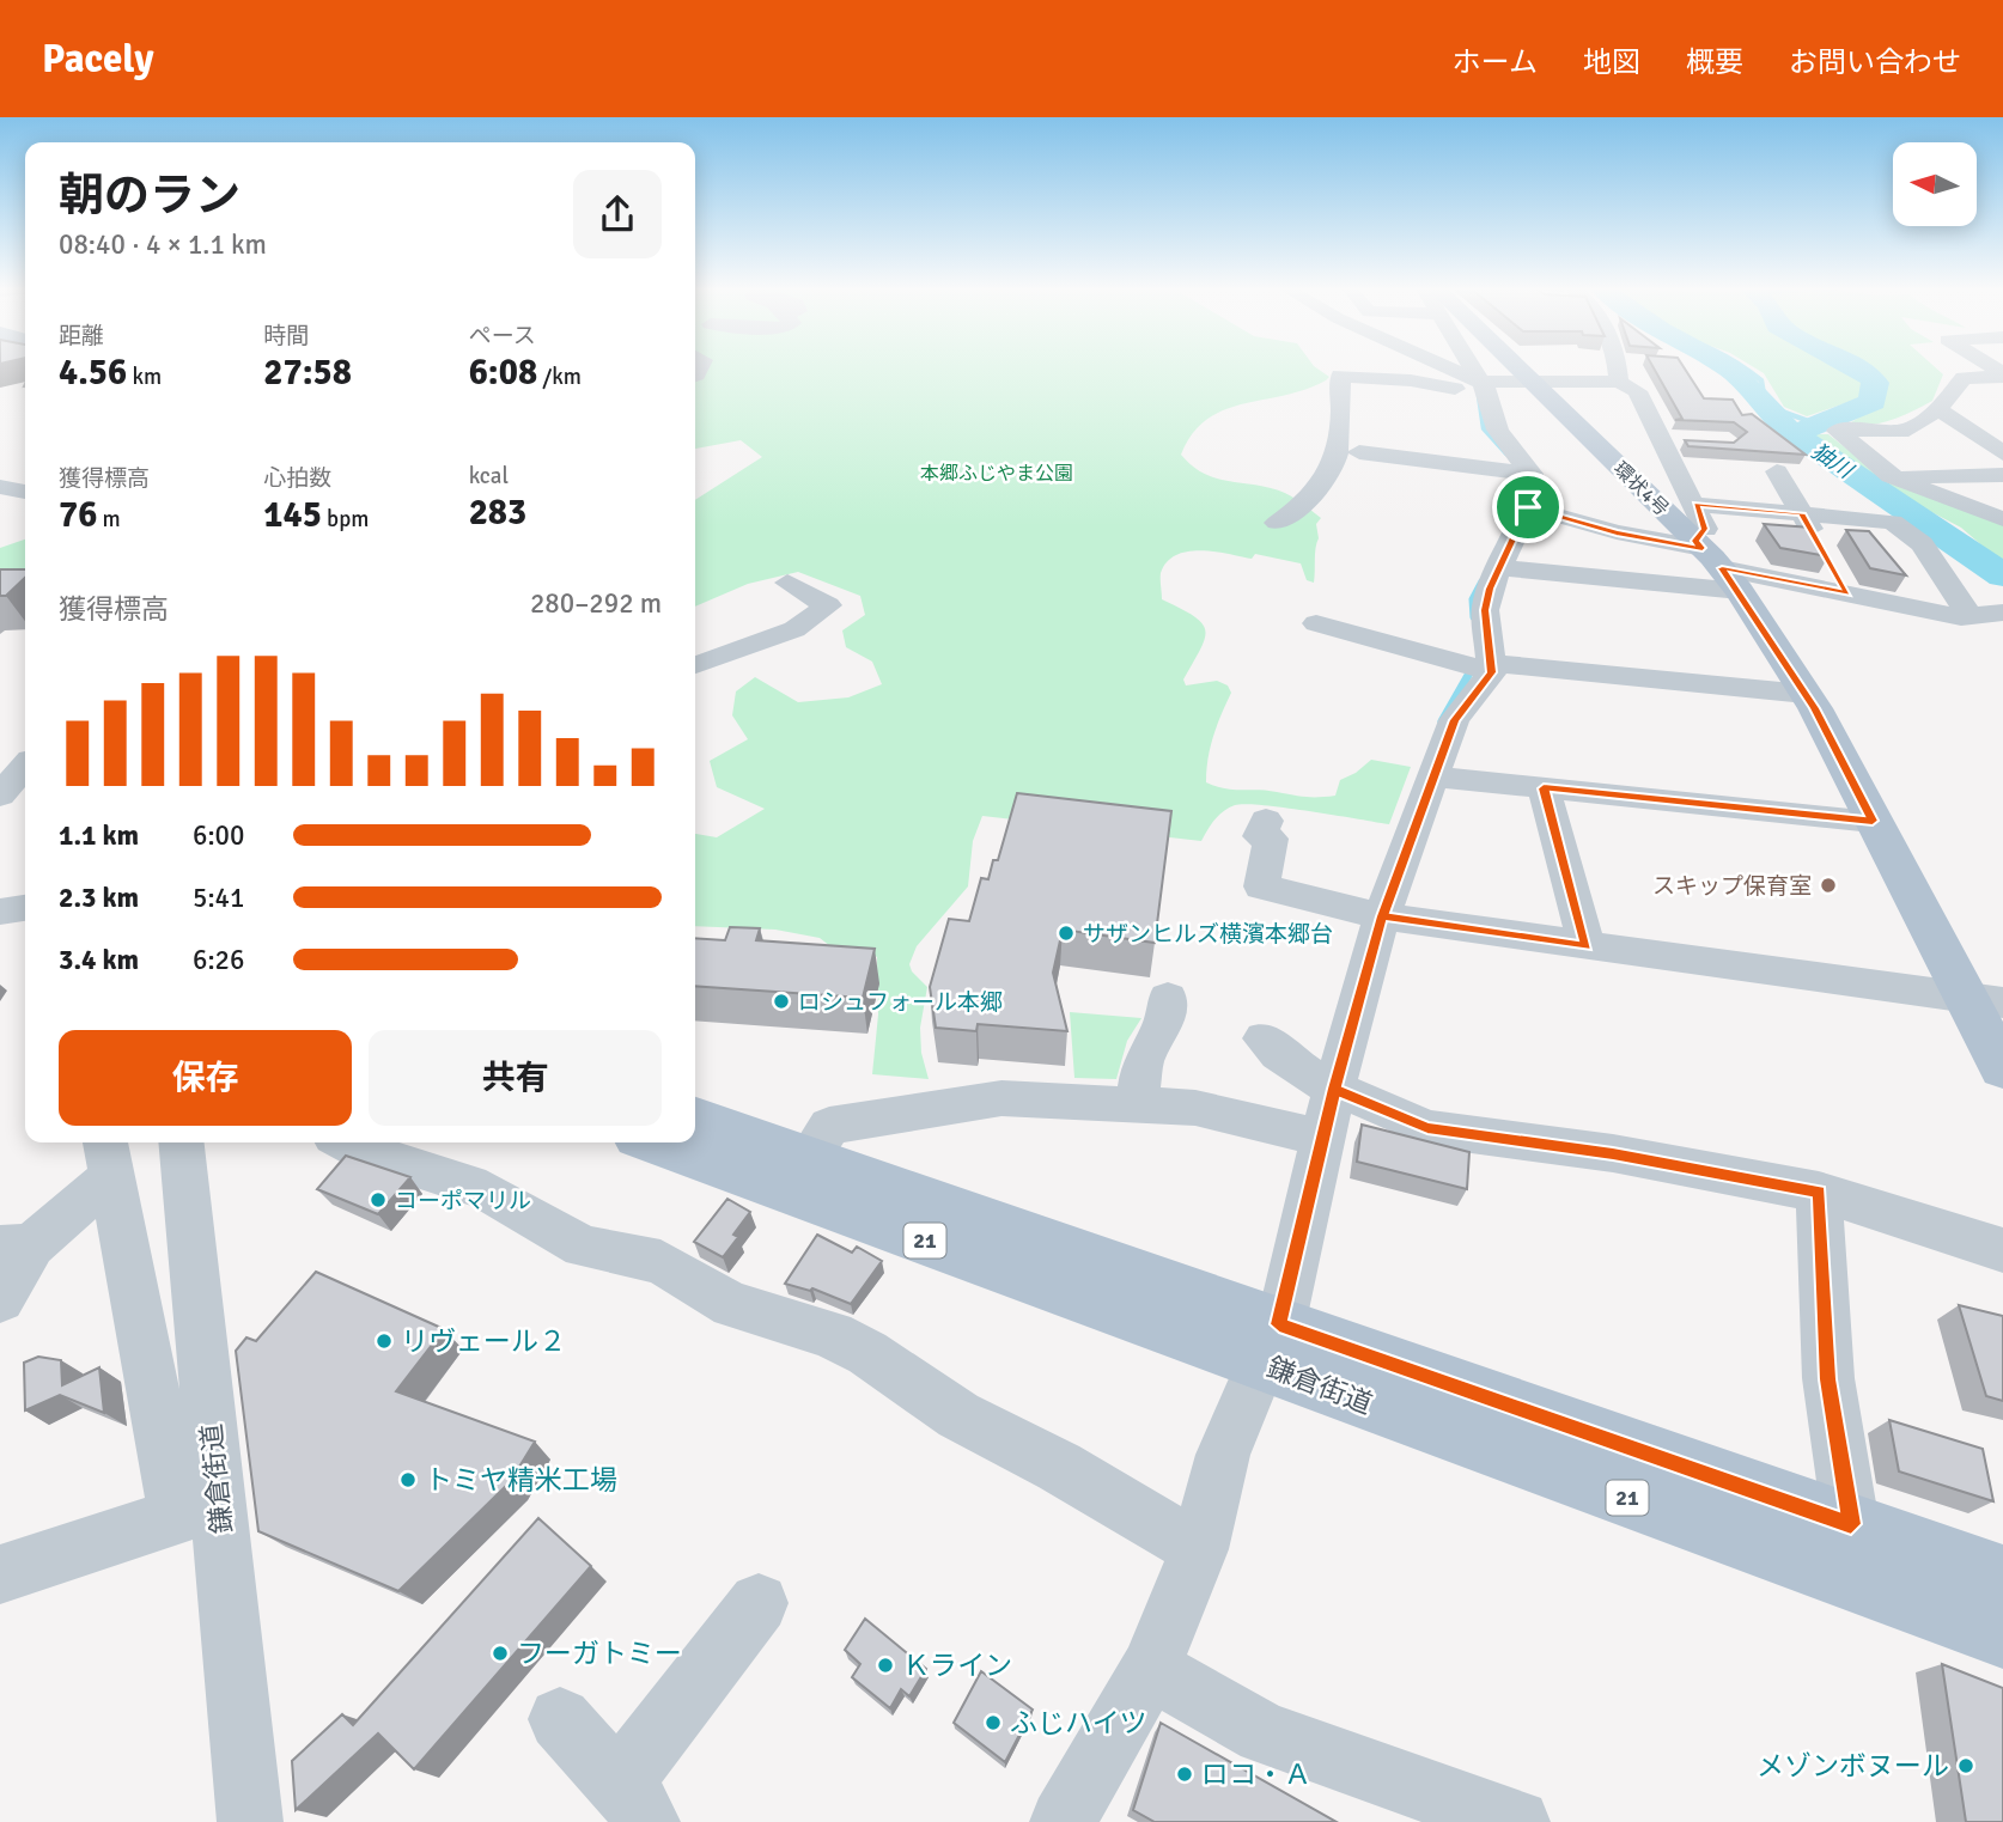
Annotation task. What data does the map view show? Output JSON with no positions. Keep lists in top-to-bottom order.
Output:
{
  "streets": {
    "main road": ["環状4号", "21", "鎌倉街道"]
  },
  "water": ["㹨川"],
  "parks": ["本郷ふじやま公園"],
  "places": [
    "スキップ保育室",
    "サザンヒルズ横濱本郷台",
    "ロシュフォール本郷",
    "コーポマリル",
    "リヴェール２",
    "トミヤ精米工場",
    "フーガトミー",
    "Ｋライン",
    "ふじハイツ",
    "メゾンボヌール",
    "ロコ・Ａ"
  ],
  "north": "left",
  "page": {
    "header": "Pacely",
    "nav": [
      "ホーム",
      "地図",
      "概要",
      "お問い合わせ"
    ],
    "heading": ["朝のラン", "08:40 · 4 × 1.1 km"],
    "stats": [
      ["距離", "4.56 km"],
      ["時間", "27:58"],
      ["ペース", "6:08 /km"],
      ["獲得標高", "76 m"],
      ["心拍数", "145 bpm"],
      ["kcal", "283"]
    ],
    "chart": ["獲得標高", "280–292 m"],
    "list": [
      {
        "name": "1.1 km",
        "note": "6:00"
      },
      {
        "name": "2.3 km",
        "note": "5:41"
      },
      {
        "name": "3.4 km",
        "note": "6:26"
      }
    ],
    "buttons": ["保存", "共有"]
  }
}
